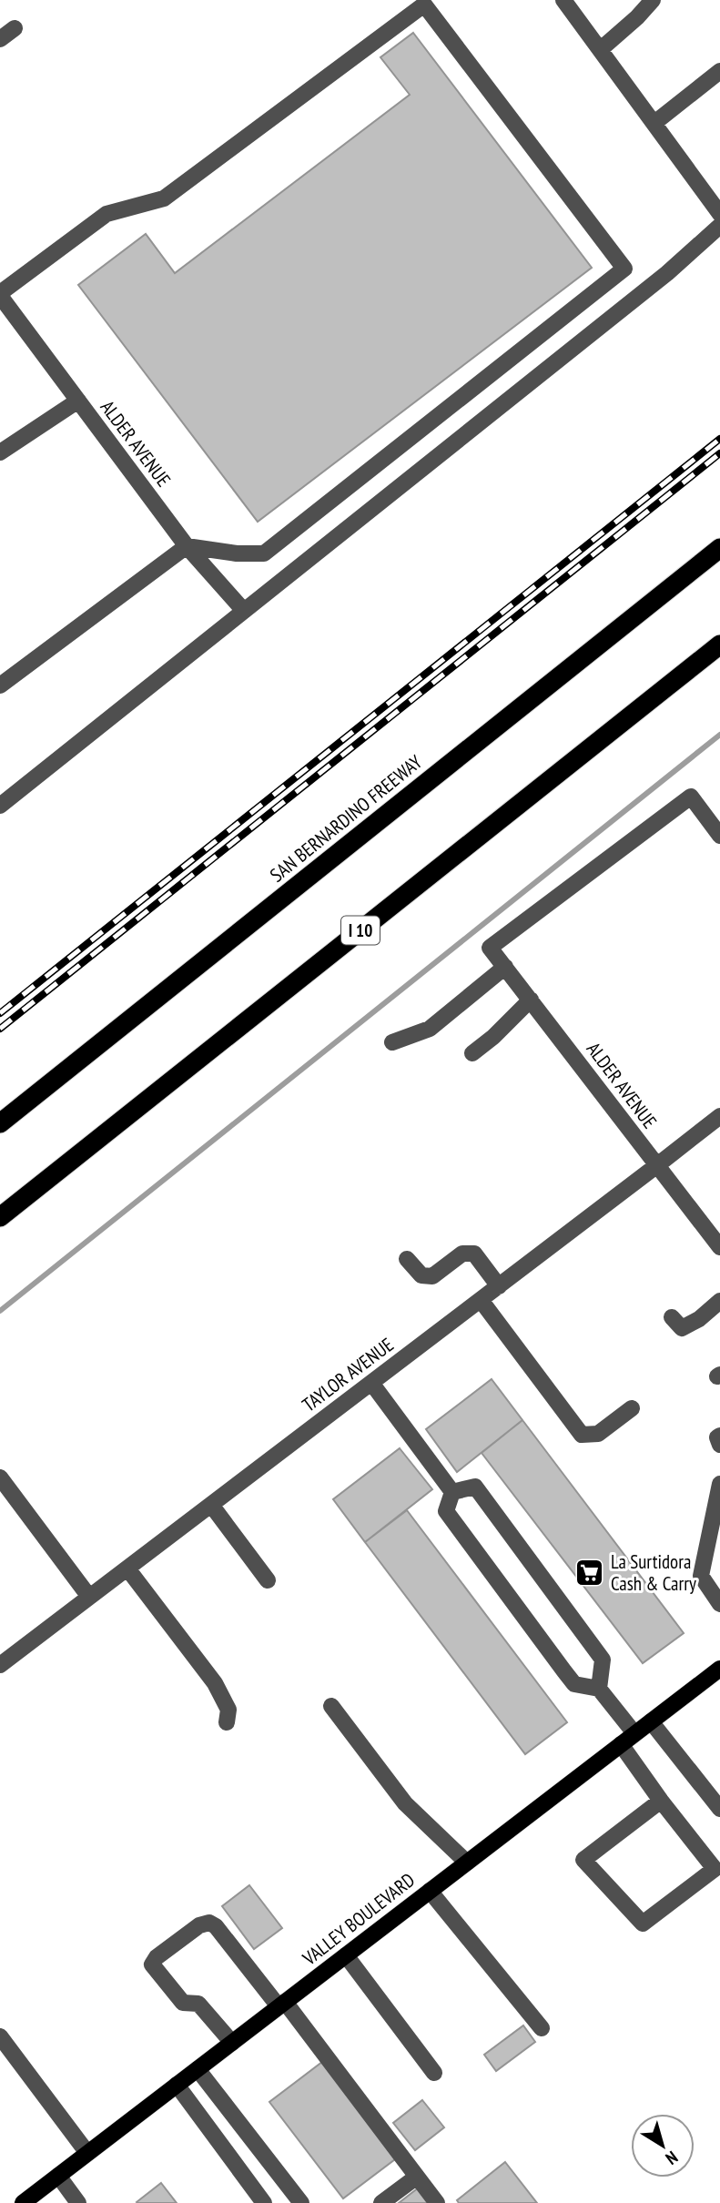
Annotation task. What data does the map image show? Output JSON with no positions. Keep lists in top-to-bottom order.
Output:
{
  "streets": {
    "highway": ["SAN BERNARDINO FREEWAY", "I 10"],
    "main road": ["VALLEY BOULEVARD"],
    "street": ["ALDER AVENUE", "TAYLOR AVENUE"]
  },
  "crossings": [
    ["ALDER AVENUE", "TAYLOR AVENUE"]
  ],
  "places": {
    "supermarket": ["La Surtidora Cash & Carry"]
  },
  "north": "bottom right"
}
